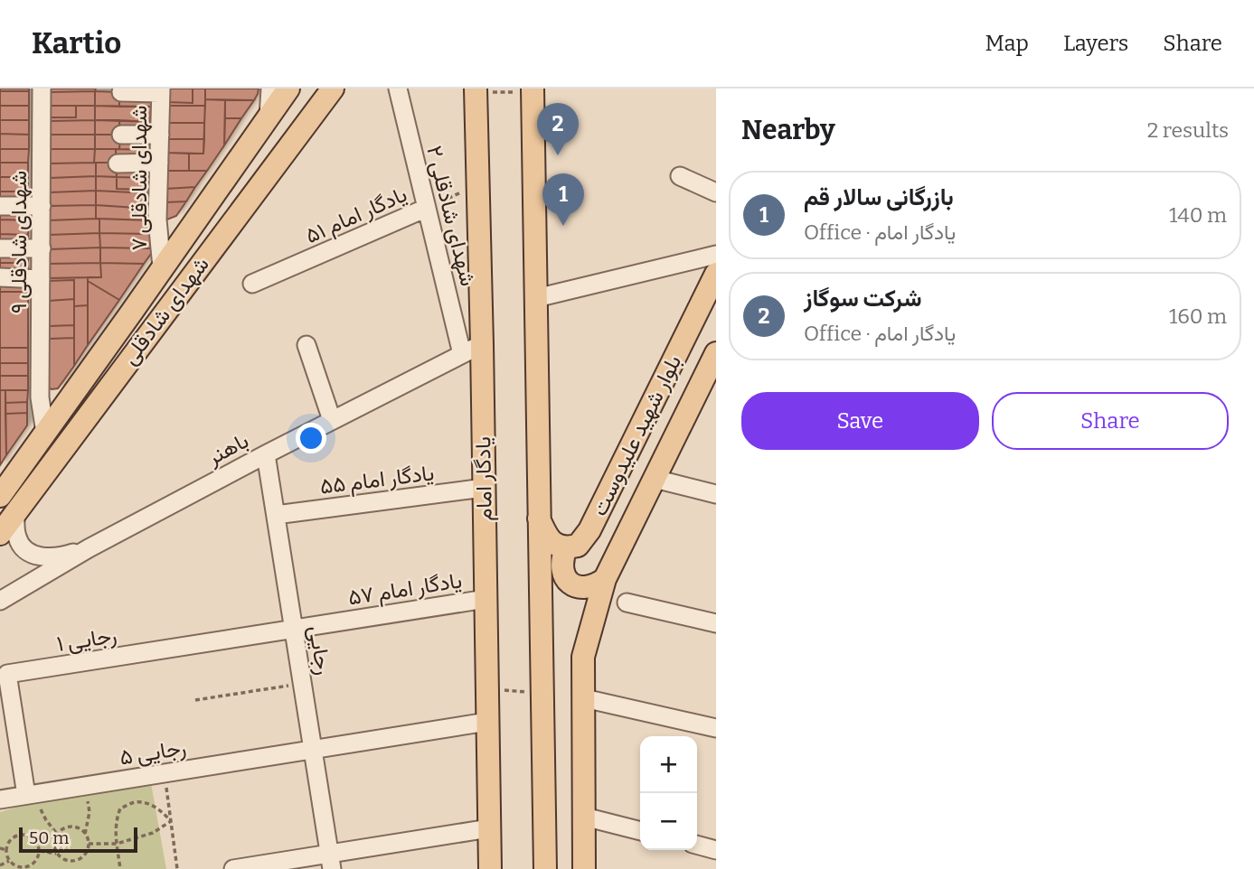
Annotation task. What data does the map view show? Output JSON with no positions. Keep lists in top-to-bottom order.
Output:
{
  "streets": {
    "main road": ["شهدای شادقلی", "بلوار شهید علیدوست", "یادگار امام"],
    "street": [
      "شهدای شادقلی ۷",
      "یادگار امام ۵۱",
      "شهدای شادقلی ۲",
      "شهدای شادقلی ۹",
      "باهنر",
      "یادگار امام ۵۵",
      "یادگار امام ۵۷",
      "رجایی ۱",
      "رجایی",
      "رجایی ۵"
    ]
  },
  "crossings": [
    ["شهدای شادقلی ۷", "شهدای شادقلی"],
    ["یادگار امام ۵۱", "شهدای شادقلی ۲"],
    ["یادگار امام ۵۱", "یادگار امام"],
    ["شهدای شادقلی ۲", "باهنر"],
    ["شهدای شادقلی ۲", "یادگار امام"],
    ["شهدای شادقلی ۹", "شهدای شادقلی"],
    ["باهنر", "یادگار امام"],
    ["باهنر", "رجایی"],
    ["یادگار امام", "یادگار امام ۵۵"],
    ["یادگار امام", "یادگار امام ۵۷"],
    ["یادگار امام", "رجایی ۵"],
    ["یادگار امام ۵۵", "رجایی"],
    ["یادگار امام ۵۷", "رجایی ۱"],
    ["یادگار امام ۵۷", "رجایی"],
    ["رجایی ۱", "رجایی"],
    ["رجایی ۱", "رجایی ۵"],
    ["رجایی", "رجایی ۵"]
  ],
  "scale_bar": "50 m",
  "page": {
    "header": "Kartio",
    "nav": ["Map", "Layers", "Share"],
    "heading": ["Nearby", "2 results"],
    "pins": ["2", "1"],
    "list": [
      {
        "mark": "1",
        "name": "بازرگانی سالار قم",
        "note": "Office · یادگار امام",
        "value": "140 m"
      },
      {
        "mark": "2",
        "name": "شرکت سوگاز",
        "note": "Office · یادگار امام",
        "value": "160 m"
      }
    ],
    "buttons": ["Save", "Share"],
    "map_buttons": ["+", "−"],
    "scale": "50 m"
  }
}
